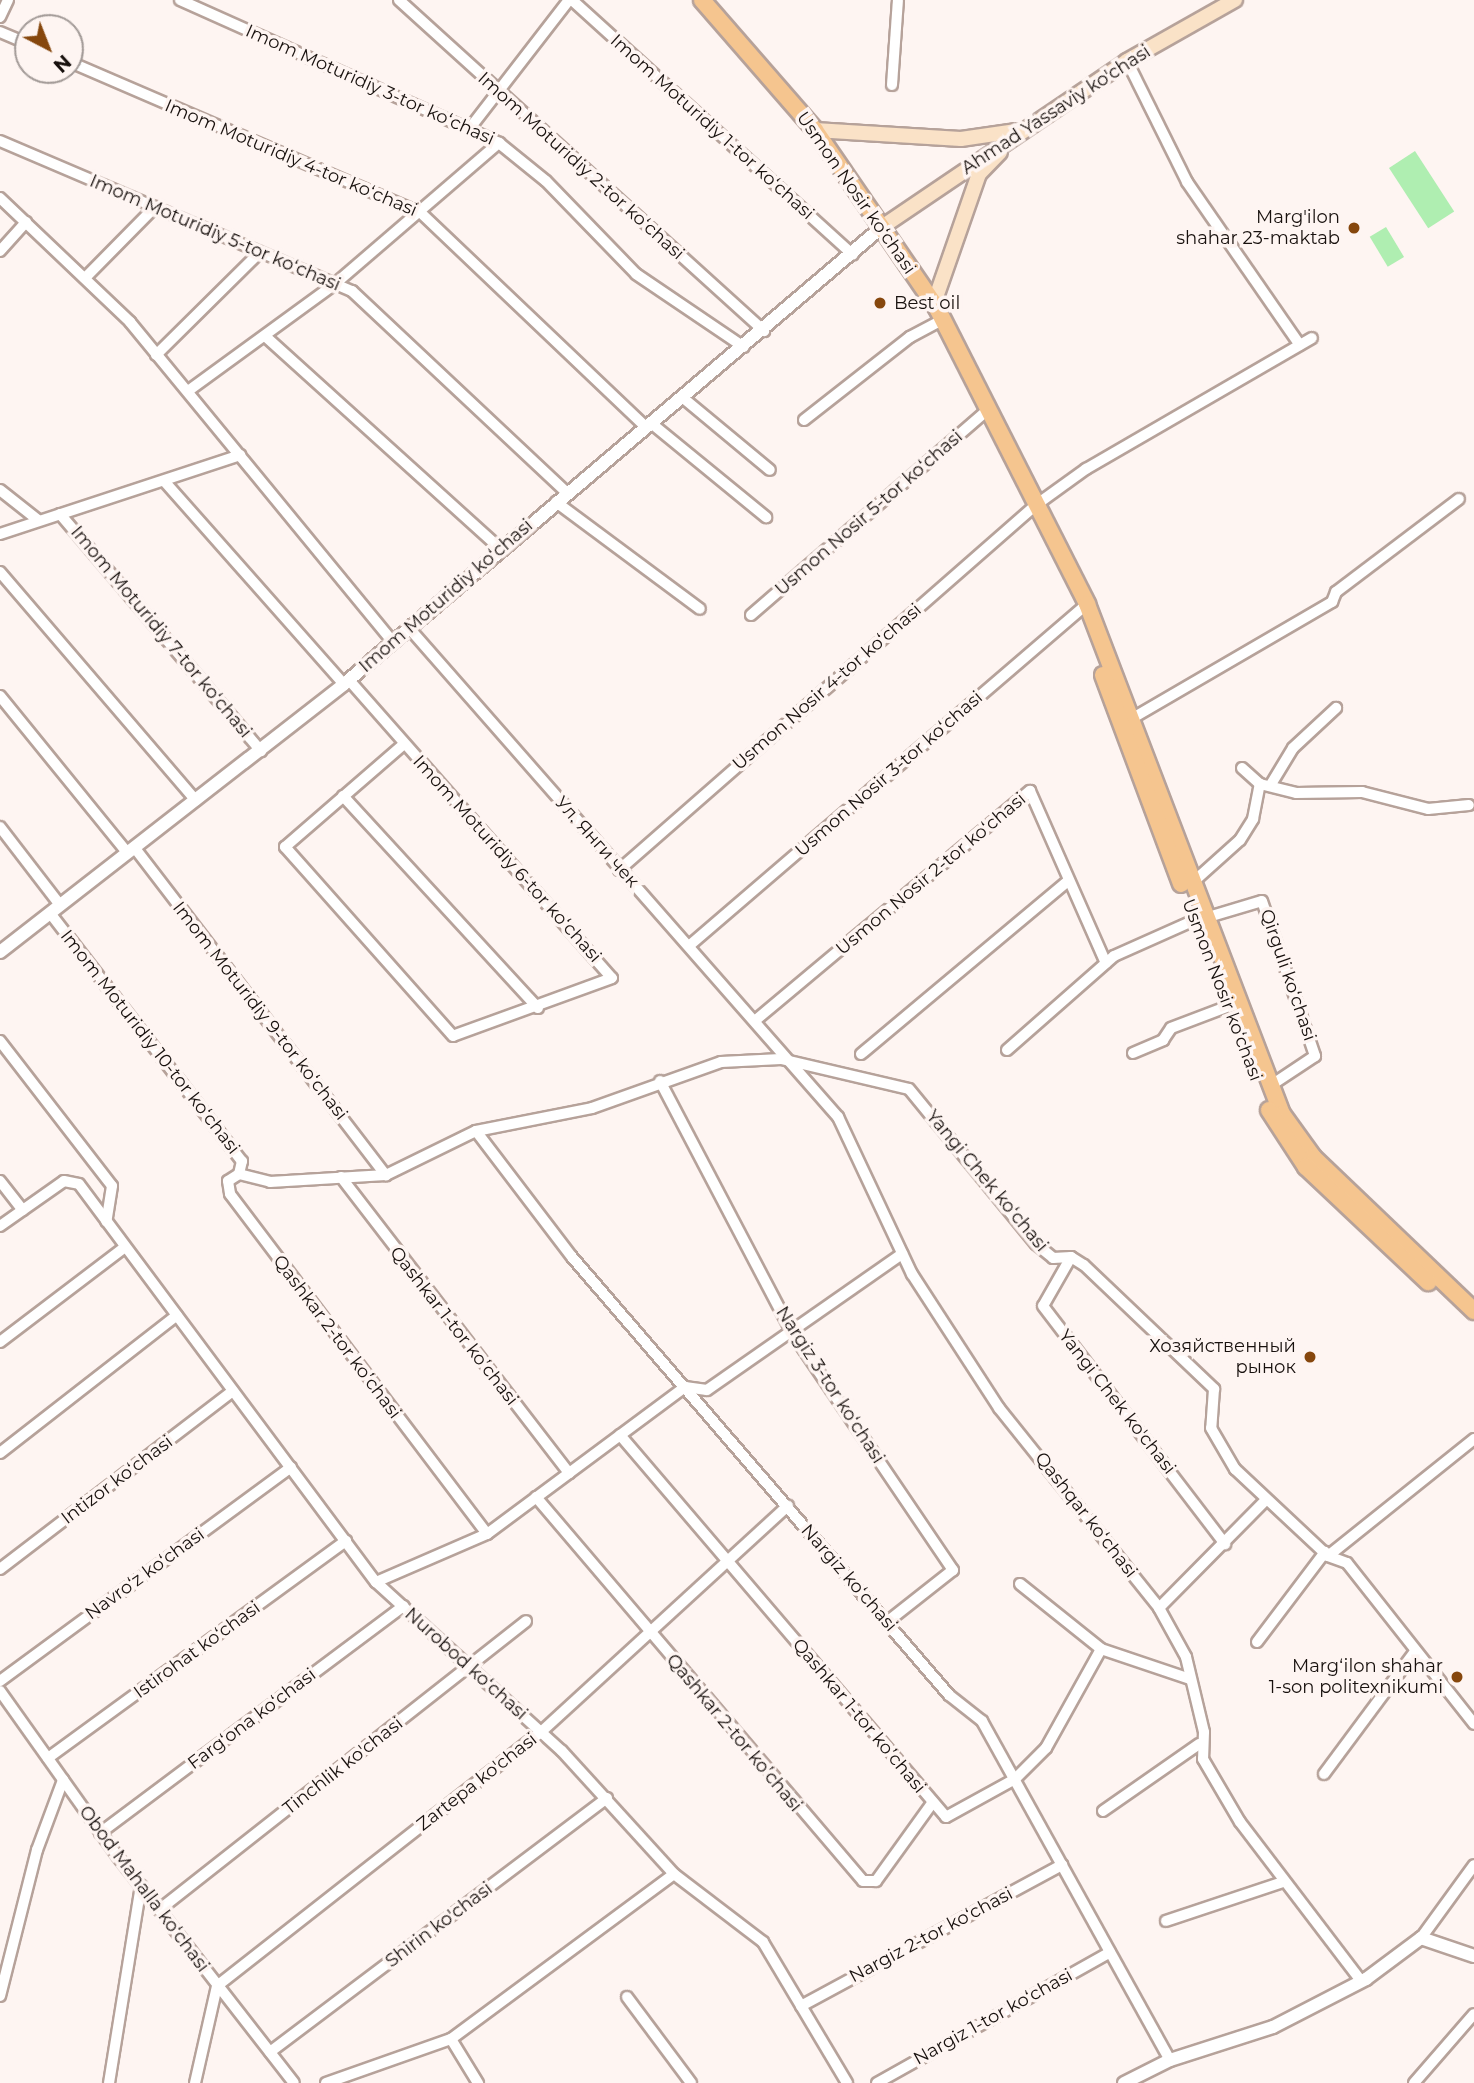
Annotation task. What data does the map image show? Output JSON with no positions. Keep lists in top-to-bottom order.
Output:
{
  "streets": {
    "main road": ["Ahmad Yassaviy ko'chasi", "Usmon Nosir ko‘chasi"],
    "street": [
      "Imom Moturidiy 3-tor koʻchasi",
      "Imom Moturidiy 1-tor koʻchasi",
      "Imom Moturidiy 4-tor koʻchasi",
      "Imom Moturidiy 2-tor koʻchasi",
      "Imom Moturidiy 5-tor koʻchasi",
      "Usmon Nosir 5-tor koʻchasi",
      "Imom Moturidiy koʻchasi",
      "Imom Moturidiy 7-tor koʻchasi",
      "Usmon Nosir 4-tor koʻchasi",
      "Usmon Nosir 3-tor koʻchasi",
      "Ул. Янги чек",
      "Imom Moturidiy 6-tor koʻchasi",
      "Usmon Nosir 2-tor koʻchasi",
      "Qirguli koʻchasi",
      "Imom Moturidiy 9-tor koʻchasi",
      "Imom Moturidiy 10-tor koʻchasi",
      "Yangi Chek koʻchasi",
      "Qashkar 1-tor koʼchasi",
      "Qashkar 2-tor koʼchasi",
      "Nargiz 3-tor koʻchasi",
      "Yangi Chek ko'chasi",
      "Intizor koʻchasi",
      "Qashqar koʻchasi",
      "Navro‘z ko‘chasi",
      "Nargiz koʻchasi",
      "Istirohat ko‘chasi",
      "Nurobod koʻchasi",
      "Farg‘ona ko‘chasi",
      "Tinchlik ko'chasi",
      "Zartepa ko'chasi",
      "Obod Mahalla ko‘chasi",
      "Shirin ko'chasi",
      "Nargiz 2-tor ko‘chasi",
      "Nargiz 1-tor ko‘chasi"
    ]
  },
  "crossings": [
    ["Imom Moturidiy 3-tor koʻchasi", "Imom Moturidiy koʻchasi"],
    ["Ahmad Yassaviy ko'chasi", "Usmon Nosir ko‘chasi"],
    ["Ahmad Yassaviy ko'chasi", "Imom Moturidiy koʻchasi"],
    ["Imom Moturidiy 1-tor koʻchasi", "Imom Moturidiy koʻchasi"],
    ["Imom Moturidiy 4-tor koʻchasi", "Imom Moturidiy koʻchasi"],
    ["Imom Moturidiy 2-tor koʻchasi", "Imom Moturidiy koʻchasi"],
    ["Usmon Nosir ko‘chasi", "Usmon Nosir 5-tor koʻchasi"],
    ["Usmon Nosir ko‘chasi", "Imom Moturidiy koʻchasi"],
    ["Usmon Nosir ko‘chasi", "Usmon Nosir 4-tor koʻchasi"],
    ["Usmon Nosir ko‘chasi", "Usmon Nosir 3-tor koʻchasi"],
    ["Usmon Nosir ko‘chasi", "Qirguli koʻchasi"],
    ["Imom Moturidiy 5-tor koʻchasi", "Imom Moturidiy koʻchasi"],
    ["Imom Moturidiy koʻchasi", "Imom Moturidiy 7-tor koʻchasi"],
    ["Imom Moturidiy koʻchasi", "Ул. Янги чек"],
    ["Imom Moturidiy koʻchasi", "Imom Moturidiy 6-tor koʻchasi"],
    ["Imom Moturidiy koʻchasi", "Imom Moturidiy 9-tor koʻchasi"],
    ["Imom Moturidiy koʻchasi", "Imom Moturidiy 10-tor koʻchasi"],
    ["Usmon Nosir 4-tor koʻchasi", "Ул. Янги чек"],
    ["Usmon Nosir 3-tor koʻchasi", "Ул. Янги чек"],
    ["Ул. Янги чек", "Usmon Nosir 2-tor koʻchasi"],
    ["Ул. Янги чек", "Yangi Chek koʻchasi"],
    ["Ул. Янги чек", "Qashqar koʻchasi"],
    ["Imom Moturidiy 10-tor koʻchasi", "Qashkar 2-tor koʼchasi"],
    ["Yangi Chek koʻchasi", "Yangi Chek ko'chasi"],
    ["Yangi Chek koʻchasi", "Qashqar koʻchasi"],
    ["Qashkar 1-tor koʼchasi", "Qashkar 2-tor koʼchasi"],
    ["Qashkar 1-tor koʼchasi", "Nargiz koʻchasi"],
    ["Qashkar 1-tor koʼchasi", "Zartepa ko'chasi"],
    ["Qashkar 2-tor koʼchasi", "Zartepa ko'chasi"],
    ["Nargiz 3-tor koʻchasi", "Nargiz koʻchasi"],
    ["Intizor koʻchasi", "Nurobod koʻchasi"],
    ["Navro‘z ko‘chasi", "Nurobod koʻchasi"],
    ["Nargiz koʻchasi", "Zartepa ko'chasi"],
    ["Nargiz koʻchasi", "Nargiz 2-tor ko‘chasi"],
    ["Nargiz koʻchasi", "Nargiz 1-tor ko‘chasi"],
    ["Istirohat ko‘chasi", "Nurobod koʻchasi"],
    ["Istirohat ko‘chasi", "Obod Mahalla ko‘chasi"],
    ["Nurobod koʻchasi", "Farg‘ona ko‘chasi"],
    ["Nurobod koʻchasi", "Tinchlik ko'chasi"],
    ["Nurobod koʻchasi", "Zartepa ko'chasi"],
    ["Nurobod koʻchasi", "Shirin ko'chasi"],
    ["Nurobod koʻchasi", "Nargiz 2-tor ko‘chasi"],
    ["Farg‘ona ko‘chasi", "Obod Mahalla ko‘chasi"],
    ["Tinchlik ko'chasi", "Obod Mahalla ko‘chasi"],
    ["Zartepa ko'chasi", "Obod Mahalla ko‘chasi"],
    ["Obod Mahalla ko‘chasi", "Shirin ko'chasi"]
  ],
  "places": [
    "Marg'ilon shahar 23-maktab",
    "Best oil",
    "Хозяйственный рынок",
    "Margʻilon shahar 1-son politexnikumi"
  ],
  "north": "bottom right"
}
